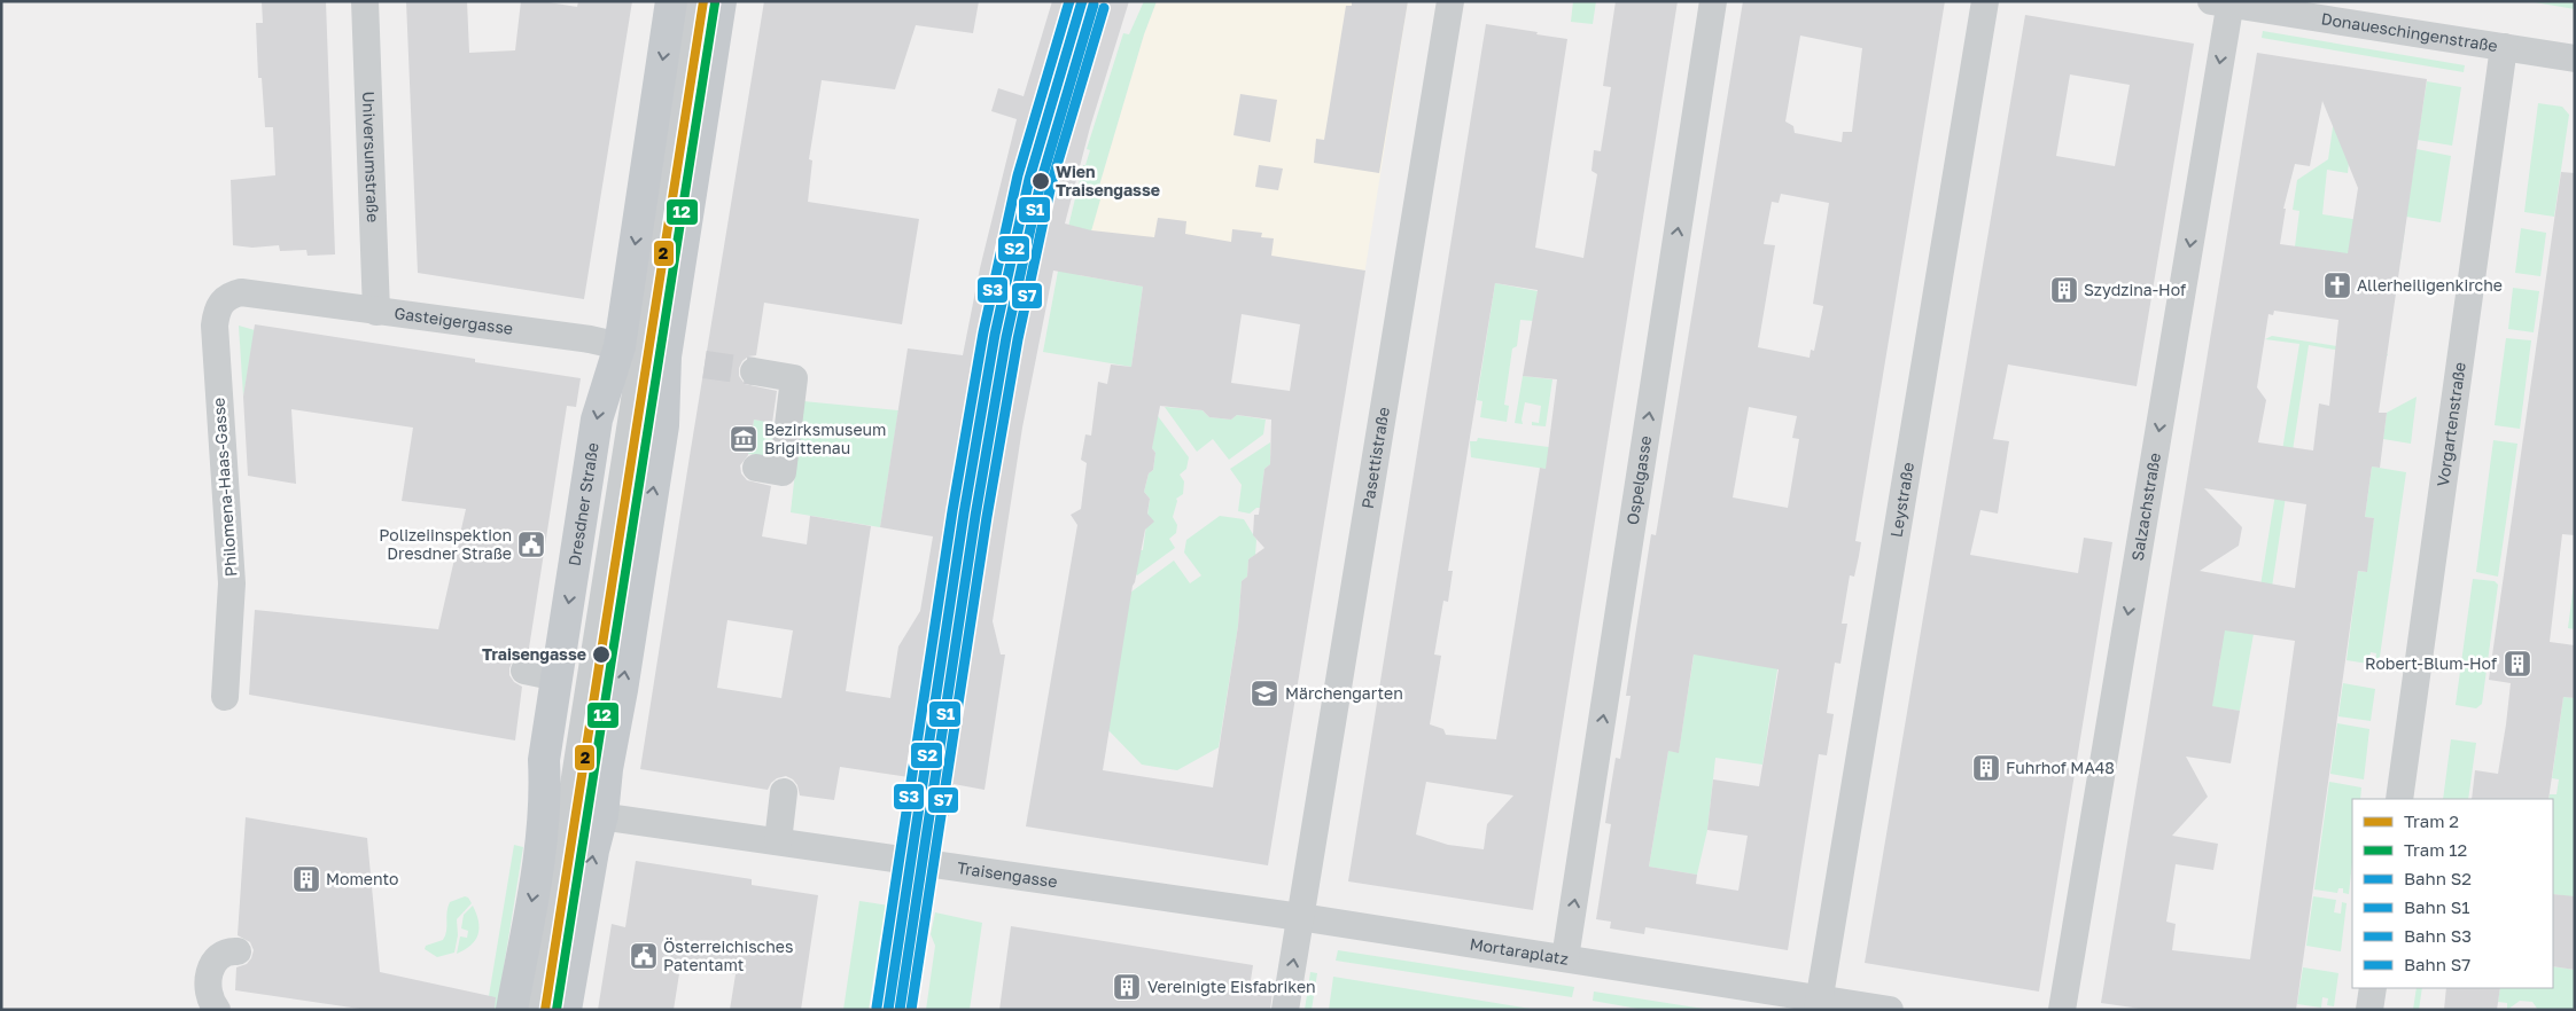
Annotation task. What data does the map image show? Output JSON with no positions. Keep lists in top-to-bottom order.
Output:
{
  "streets": {
    "main road": ["Dresdner Straße"],
    "street": [
      "Donaueschingenstraße",
      "Universumstraße",
      "Gasteigergasse",
      "Vorgartenstraße",
      "Pasettistraße",
      "Ospelgasse",
      "Philomena-Haas-Gasse",
      "Leystraße",
      "Salzachstraße",
      "Traisengasse",
      "Mortaraplatz"
    ]
  },
  "crossings": [
    ["Donaueschingenstraße", "Vorgartenstraße"],
    ["Donaueschingenstraße", "Salzachstraße"],
    ["Universumstraße", "Gasteigergasse"],
    ["Gasteigergasse", "Philomena-Haas-Gasse"],
    ["Gasteigergasse", "Dresdner Straße"],
    ["Pasettistraße", "Traisengasse"],
    ["Pasettistraße", "Mortaraplatz"],
    ["Ospelgasse", "Mortaraplatz"],
    ["Leystraße", "Mortaraplatz"],
    ["Dresdner Straße", "Traisengasse"],
    ["Traisengasse", "Mortaraplatz"]
  ],
  "one_way": ["Ospelgasse", "Salzachstraße"],
  "places": {
    "other": ["Wien Traisengasse", "Traisengasse"],
    "church": ["Allerheiligenkirche"],
    "building": [
      "Szydzina-Hof",
      "Robert-Blum-Hof",
      "Fuhrhof MA48",
      "Momento",
      "Vereinigte Eisfabriken"
    ],
    "museum": ["Bezirksmuseum Brigittenau"],
    "public building": ["Polizeiinspektion Dresdner Straße", "Österreichisches Patentamt"],
    "school or university": ["Märchengarten"]
  },
  "lines": [
    "tram line 2",
    "rail line S2",
    "rail line S3",
    "tram line 12",
    "rail line S1",
    "rail line S7"
  ],
  "legend": [
    "Tram 2",
    "Tram 12",
    "Bahn S2",
    "Bahn S1",
    "Bahn S3",
    "Bahn S7"
  ]
}
